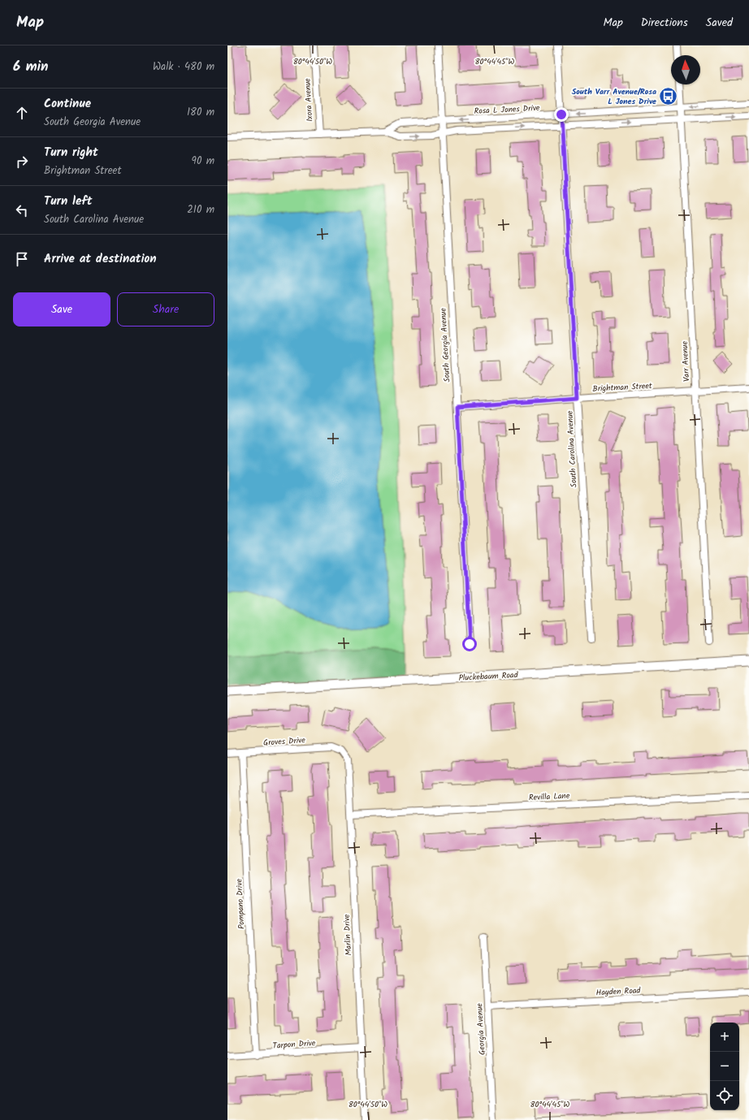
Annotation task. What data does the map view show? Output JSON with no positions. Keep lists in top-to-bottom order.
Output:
{
  "streets": {
    "street": [
      "Ixora Avenue",
      "Rosa L Jones Drive",
      "South Georgia Avenue",
      "Varr Avenue",
      "Brightman Street",
      "South Carolina Avenue",
      "Pluckebaum Road",
      "Groves Drive",
      "Revilla Lane",
      "Pompano Drive",
      "Marlin Drive",
      "Hayden Road",
      "Georgia Avenue",
      "Tarpon Drive"
    ]
  },
  "crossings": [
    ["Ixora Avenue", "Rosa L Jones Drive"],
    ["Rosa L Jones Drive", "South Georgia Avenue"],
    ["Rosa L Jones Drive", "Varr Avenue"],
    ["Rosa L Jones Drive", "South Carolina Avenue"],
    ["South Georgia Avenue", "Brightman Street"],
    ["Varr Avenue", "Brightman Street"],
    ["Brightman Street", "South Carolina Avenue"],
    ["Groves Drive", "Pompano Drive"],
    ["Groves Drive", "Marlin Drive"],
    ["Revilla Lane", "Marlin Drive"],
    ["Pompano Drive", "Tarpon Drive"],
    ["Marlin Drive", "Tarpon Drive"],
    ["Hayden Road", "Georgia Avenue"]
  ],
  "places": {
    "bus stop": ["South Varr Avenue/Rosa L Jones Drive"]
  },
  "north": "top",
  "page": {
    "header": "Map",
    "nav": ["Map", "Directions", "Saved"],
    "heading": ["6 min", "Walk · 480 m"],
    "list": [
      ["Continue", "South Georgia Avenue", "180 m"],
      ["Turn right", "Brightman Street", "90 m"],
      ["Turn left", "South Carolina Avenue", "210 m"],
      "Arrive at destination"
    ],
    "buttons": ["Save", "Share"],
    "map_buttons": ["+", "−"]
  },
  "coordinates": ["80°44'50\"W", "80°44'45\"W"]
}
